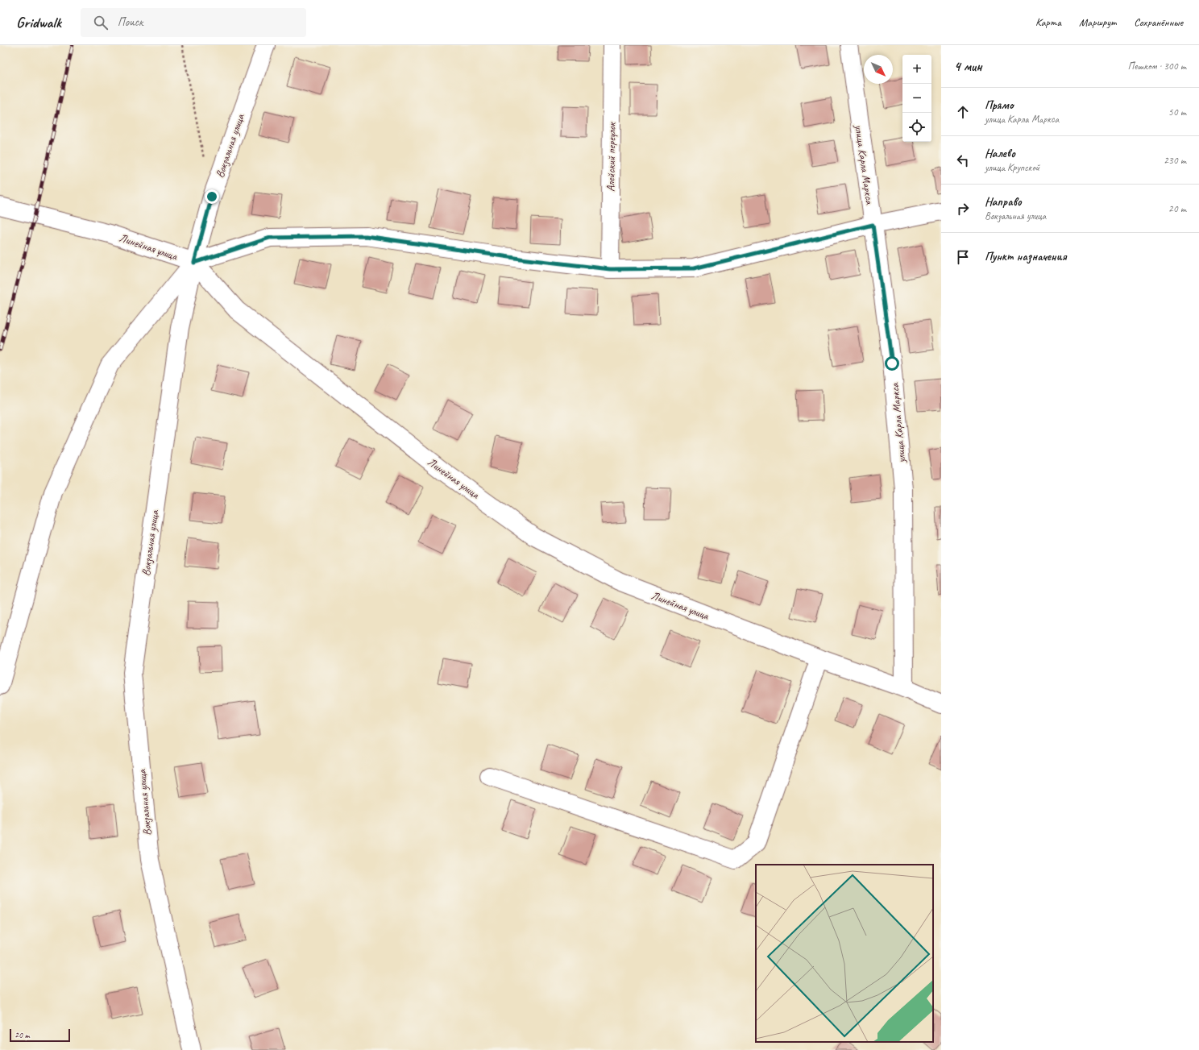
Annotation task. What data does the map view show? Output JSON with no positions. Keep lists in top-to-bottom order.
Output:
{
  "streets": {
    "street": [
      "Вокзальная улица",
      "Алейский переулок",
      "улица Карла Маркса",
      "Линейная улица"
    ]
  },
  "crossings": [
    ["Вокзальная улица", "Линейная улица"],
    ["улица Карла Маркса", "Линейная улица"]
  ],
  "scale_bar": "20 m",
  "north": "bottom right",
  "page": {
    "header": "Gridwalk",
    "search": "Поиск",
    "nav": ["Карта", "Маршрут", "Сохранённые"],
    "heading": ["4 мин", "Пешком · 300 m"],
    "map_buttons": ["+", "−"],
    "list": [
      ["Прямо", "улица Карла Маркса", "50 m"],
      ["Налево", "улица Крупской", "230 m"],
      ["Направо", "Вокзальная улица", "20 m"],
      "Пункт назначения"
    ],
    "scale": "20 m"
  }
}
